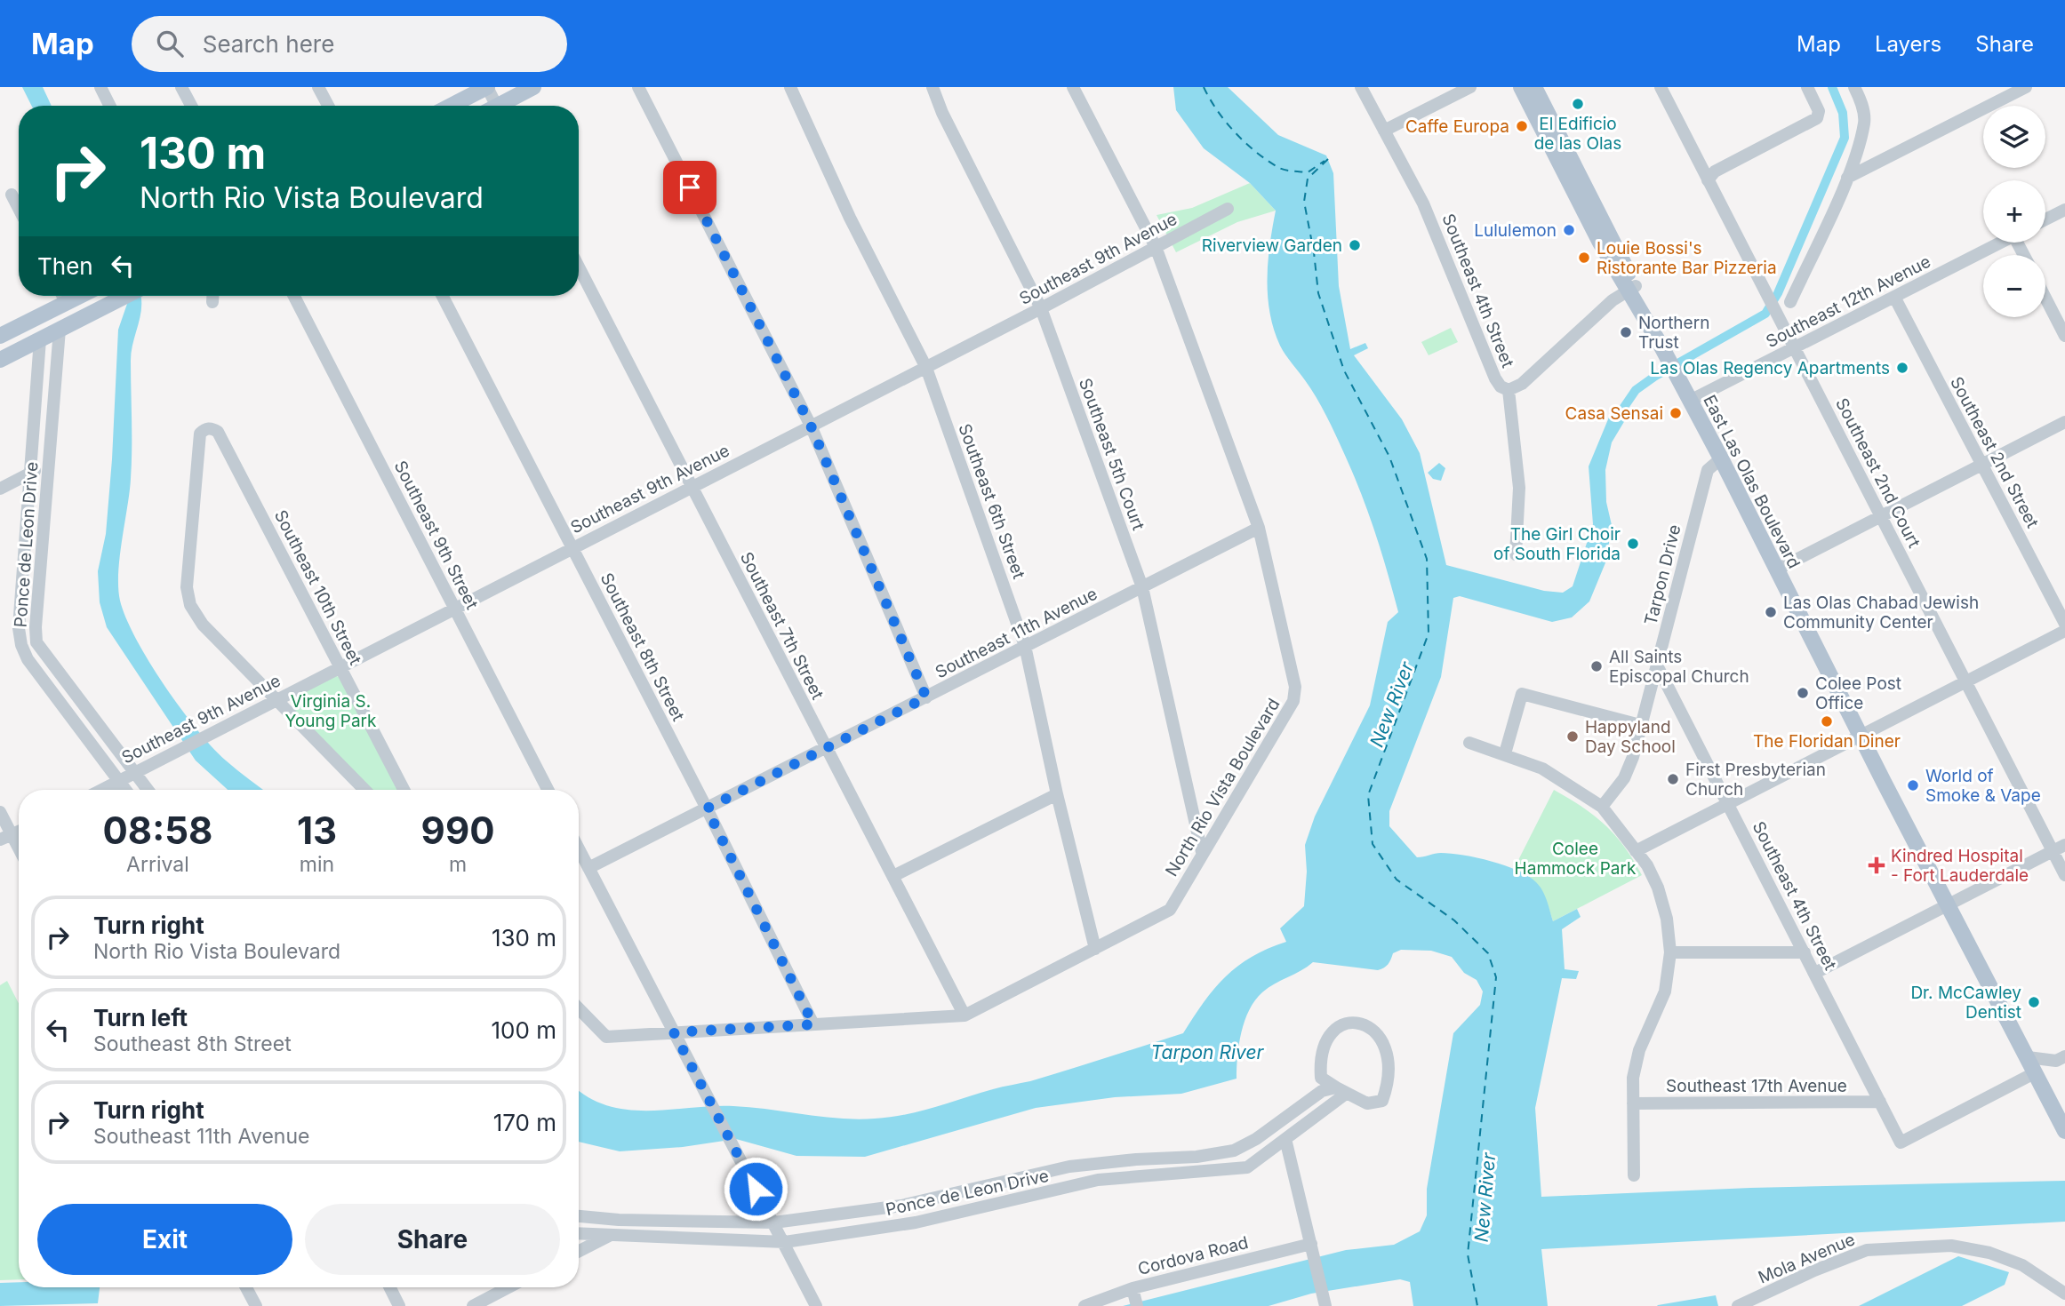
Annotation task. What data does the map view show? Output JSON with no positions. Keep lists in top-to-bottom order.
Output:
{
  "streets": {
    "main road": ["East Las Olas Boulevard"],
    "street": [
      "Southeast 9th Avenue",
      "Southeast 4th Street",
      "Southeast 12th Avenue",
      "Southeast 2nd Street",
      "Southeast 5th Court",
      "Southeast 2nd Court",
      "Southeast 6th Street",
      "Southeast 9th Street",
      "Ponce de Leon Drive",
      "Tarpon Drive",
      "Southeast 10th Street",
      "Southeast 7th Street",
      "Southeast 11th Avenue",
      "Southeast 8th Street",
      "North Rio Vista Boulevard",
      "Southeast 17th Avenue",
      "Cordova Road",
      "Mola Avenue"
    ]
  },
  "crossings": [
    ["Southeast 9th Avenue", "Southeast 5th Court"],
    ["Southeast 9th Avenue", "Southeast 6th Street"],
    ["Southeast 9th Avenue", "Southeast 9th Street"],
    ["Southeast 9th Avenue", "Ponce de Leon Drive"],
    ["Southeast 9th Avenue", "Southeast 10th Street"],
    ["Southeast 9th Avenue", "Southeast 7th Street"],
    ["Southeast 9th Avenue", "Southeast 8th Street"],
    ["Southeast 9th Avenue", "North Rio Vista Boulevard"],
    ["Southeast 4th Street", "East Las Olas Boulevard"],
    ["Southeast 4th Street", "Tarpon Drive"],
    ["Southeast 4th Street", "Southeast 17th Avenue"],
    ["Southeast 12th Avenue", "Southeast 2nd Street"],
    ["Southeast 12th Avenue", "Southeast 2nd Court"],
    ["Southeast 12th Avenue", "East Las Olas Boulevard"],
    ["Southeast 5th Court", "Southeast 11th Avenue"],
    ["Southeast 5th Court", "North Rio Vista Boulevard"],
    ["East Las Olas Boulevard", "Tarpon Drive"],
    ["Southeast 6th Street", "Southeast 11th Avenue"],
    ["Southeast 6th Street", "North Rio Vista Boulevard"],
    ["Southeast 7th Street", "Southeast 11th Avenue"],
    ["Southeast 7th Street", "North Rio Vista Boulevard"],
    ["Southeast 11th Avenue", "Southeast 8th Street"],
    ["Southeast 11th Avenue", "North Rio Vista Boulevard"],
    ["Southeast 8th Street", "North Rio Vista Boulevard"]
  ],
  "water": ["New River", "Tarpon River"],
  "parks": ["Virginia S. Young Park", "Colee Hammock Park"],
  "places": {
    "other": [
      "El Edificio de las Olas",
      "Caffe Europa",
      "Lululemon",
      "Riverview Garden",
      "Louie Bossi's Ristorante Bar Pizzeria",
      "Northern Trust",
      "Las Olas Regency Apartments",
      "Casa Sensai",
      "The Girl Choir of South Florida",
      "Las Olas Chabad Jewish Community Center",
      "All Saints Episcopal Church",
      "Colee Post Office",
      "The Floridan Diner",
      "Happyland Day School",
      "First Presbyterian Church",
      "World of Smoke & Vape",
      "Dr. McCawley Dentist"
    ],
    "health": ["Kindred Hospital - Fort Lauderdale"]
  },
  "page": {
    "header": "Map",
    "search": "Search here",
    "nav": ["Map", "Layers", "Share"],
    "map_buttons": ["+", "−"],
    "turn": ["130 m", "North Rio Vista Boulevard"],
    "then": "Then",
    "eta": [
      "08:58",
      "Arrival",
      "13",
      "min",
      "990",
      "m"
    ],
    "list": [
      {
        "name": "Turn right",
        "note": "North Rio Vista Boulevard",
        "value": "130 m"
      },
      {
        "name": "Turn left",
        "note": "Southeast 8th Street",
        "value": "100 m"
      },
      {
        "name": "Turn right",
        "note": "Southeast 11th Avenue",
        "value": "170 m"
      }
    ],
    "buttons": ["Exit", "Share"]
  }
}
